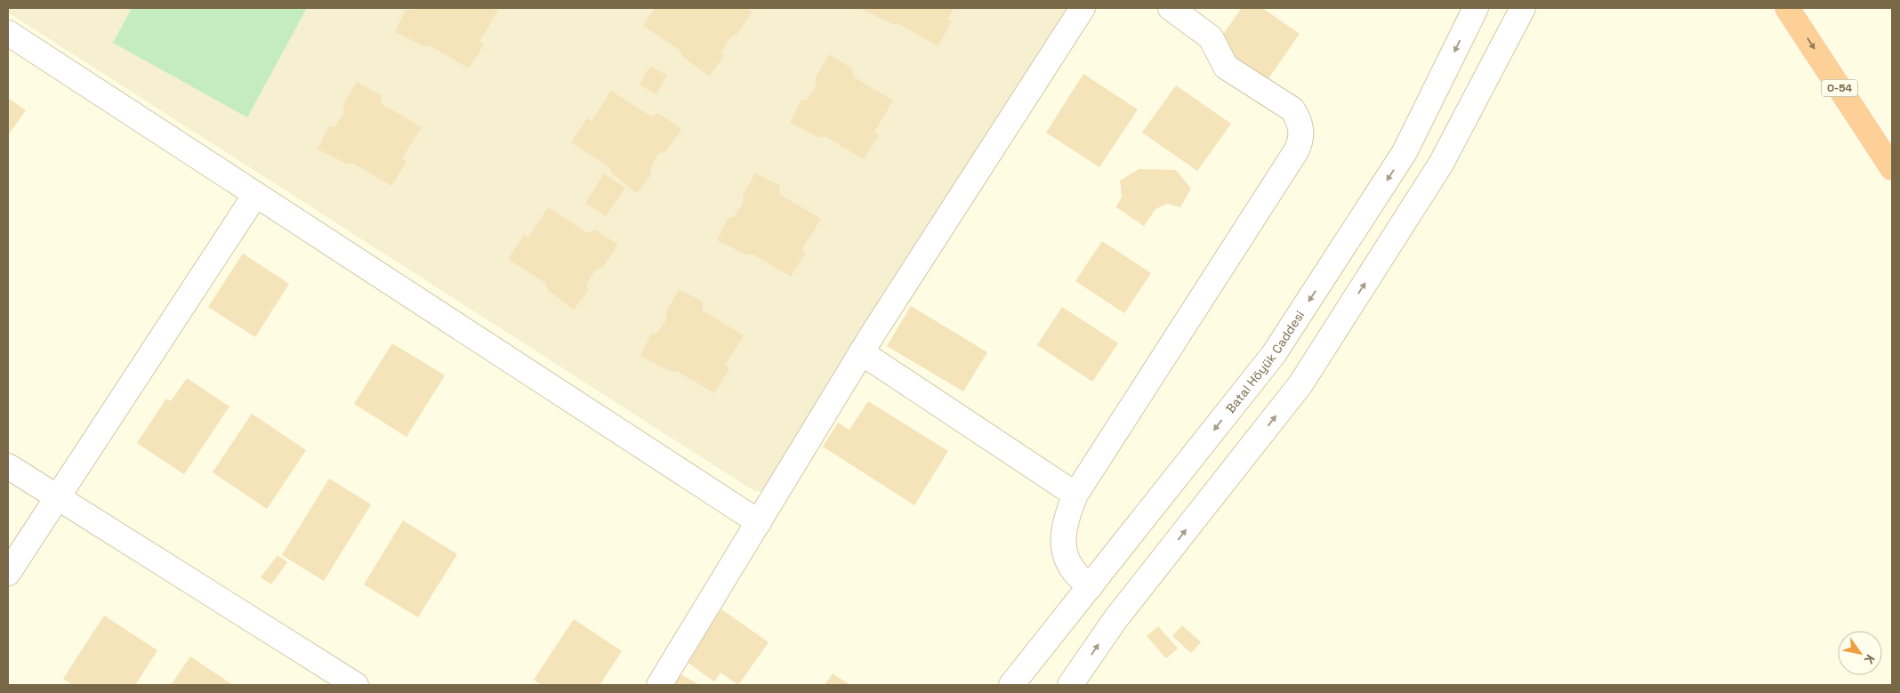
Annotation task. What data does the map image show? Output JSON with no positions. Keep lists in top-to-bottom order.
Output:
{
  "streets": {
    "highway": ["O-54"],
    "street": ["Batal Höyük Caddesi"]
  },
  "north": "bottom right"
}
